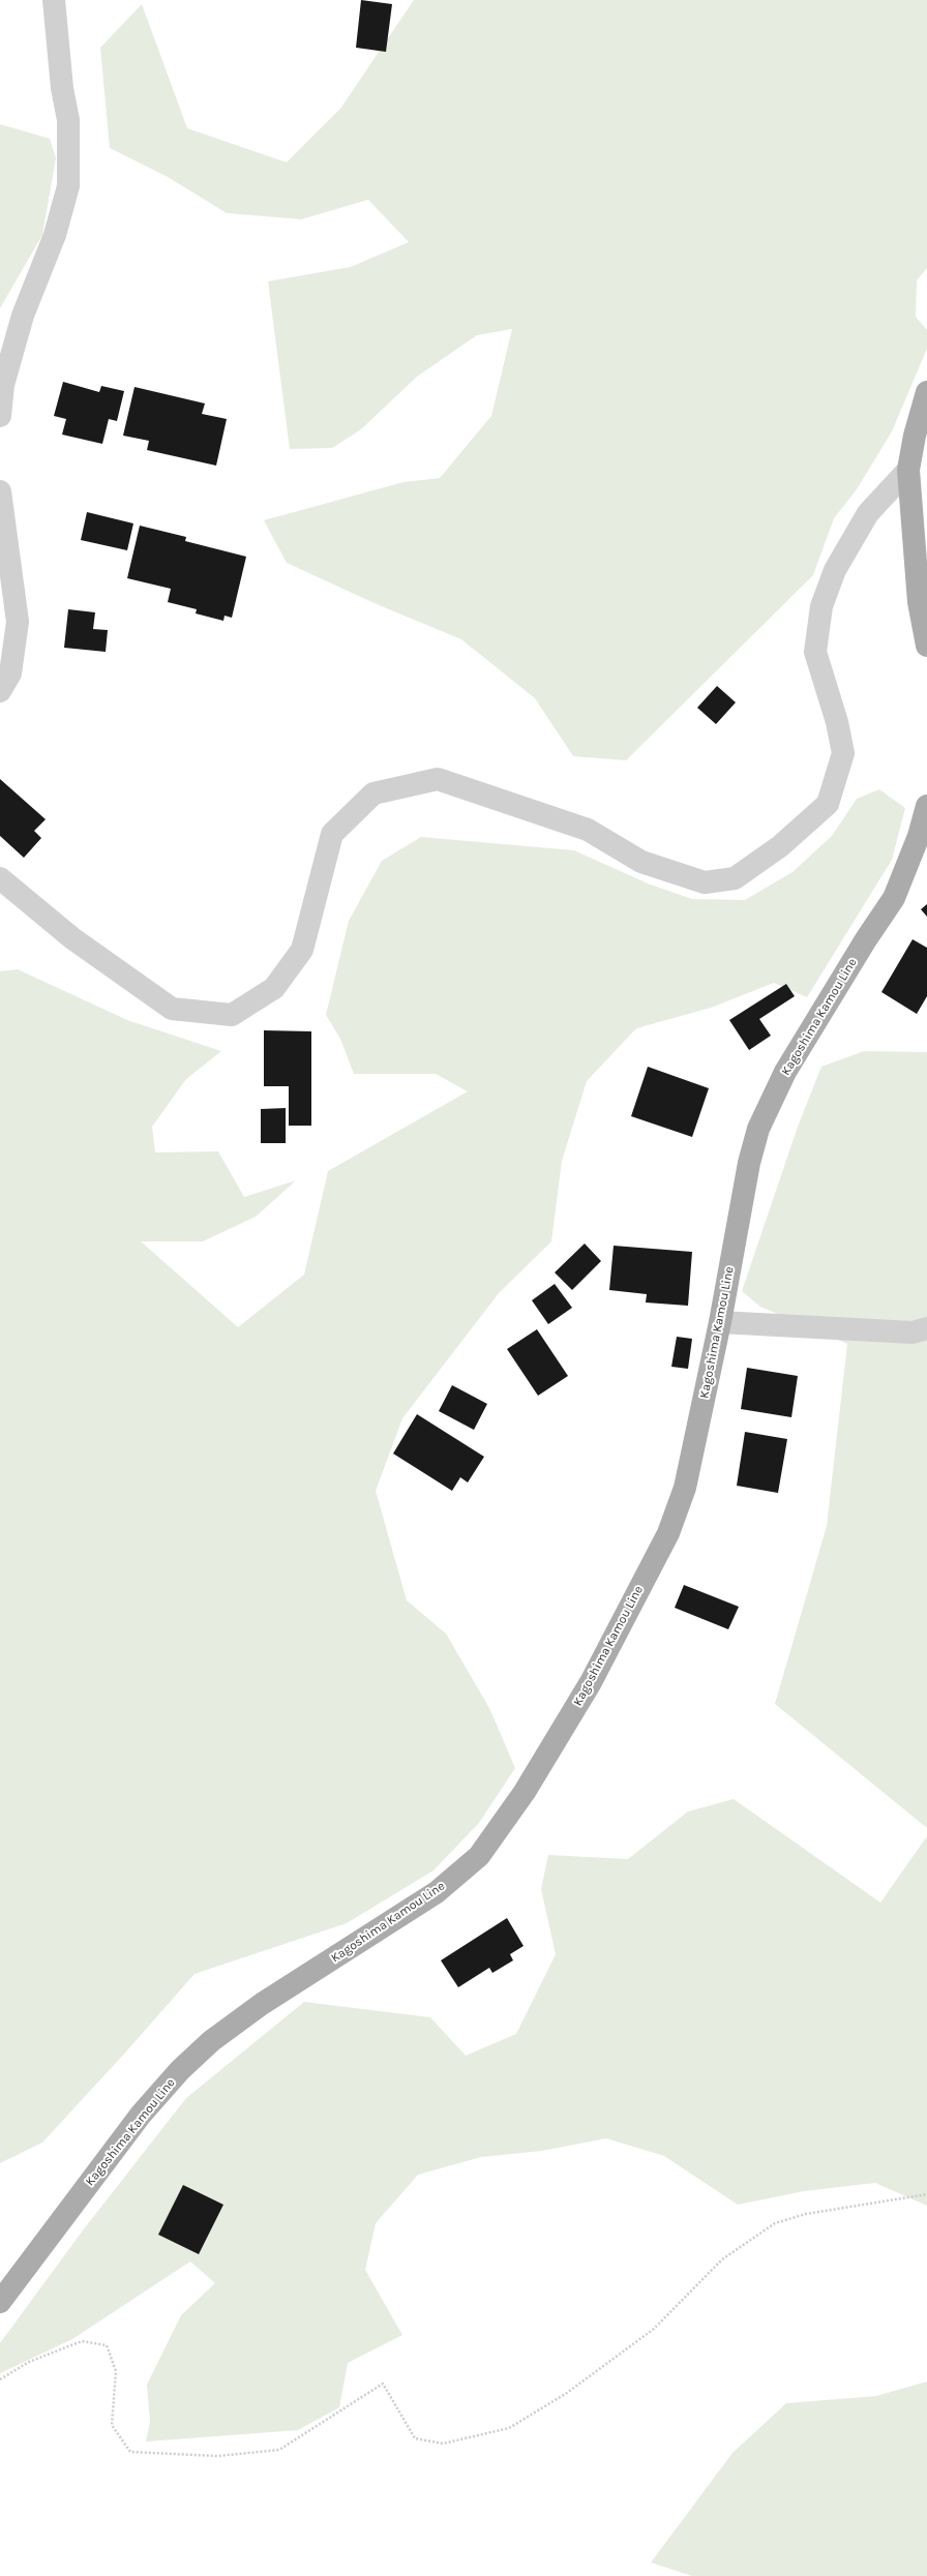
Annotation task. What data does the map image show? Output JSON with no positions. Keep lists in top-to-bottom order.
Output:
{
  "streets": {
    "main road": ["Kagoshima Kamou Line"]
  }
}
